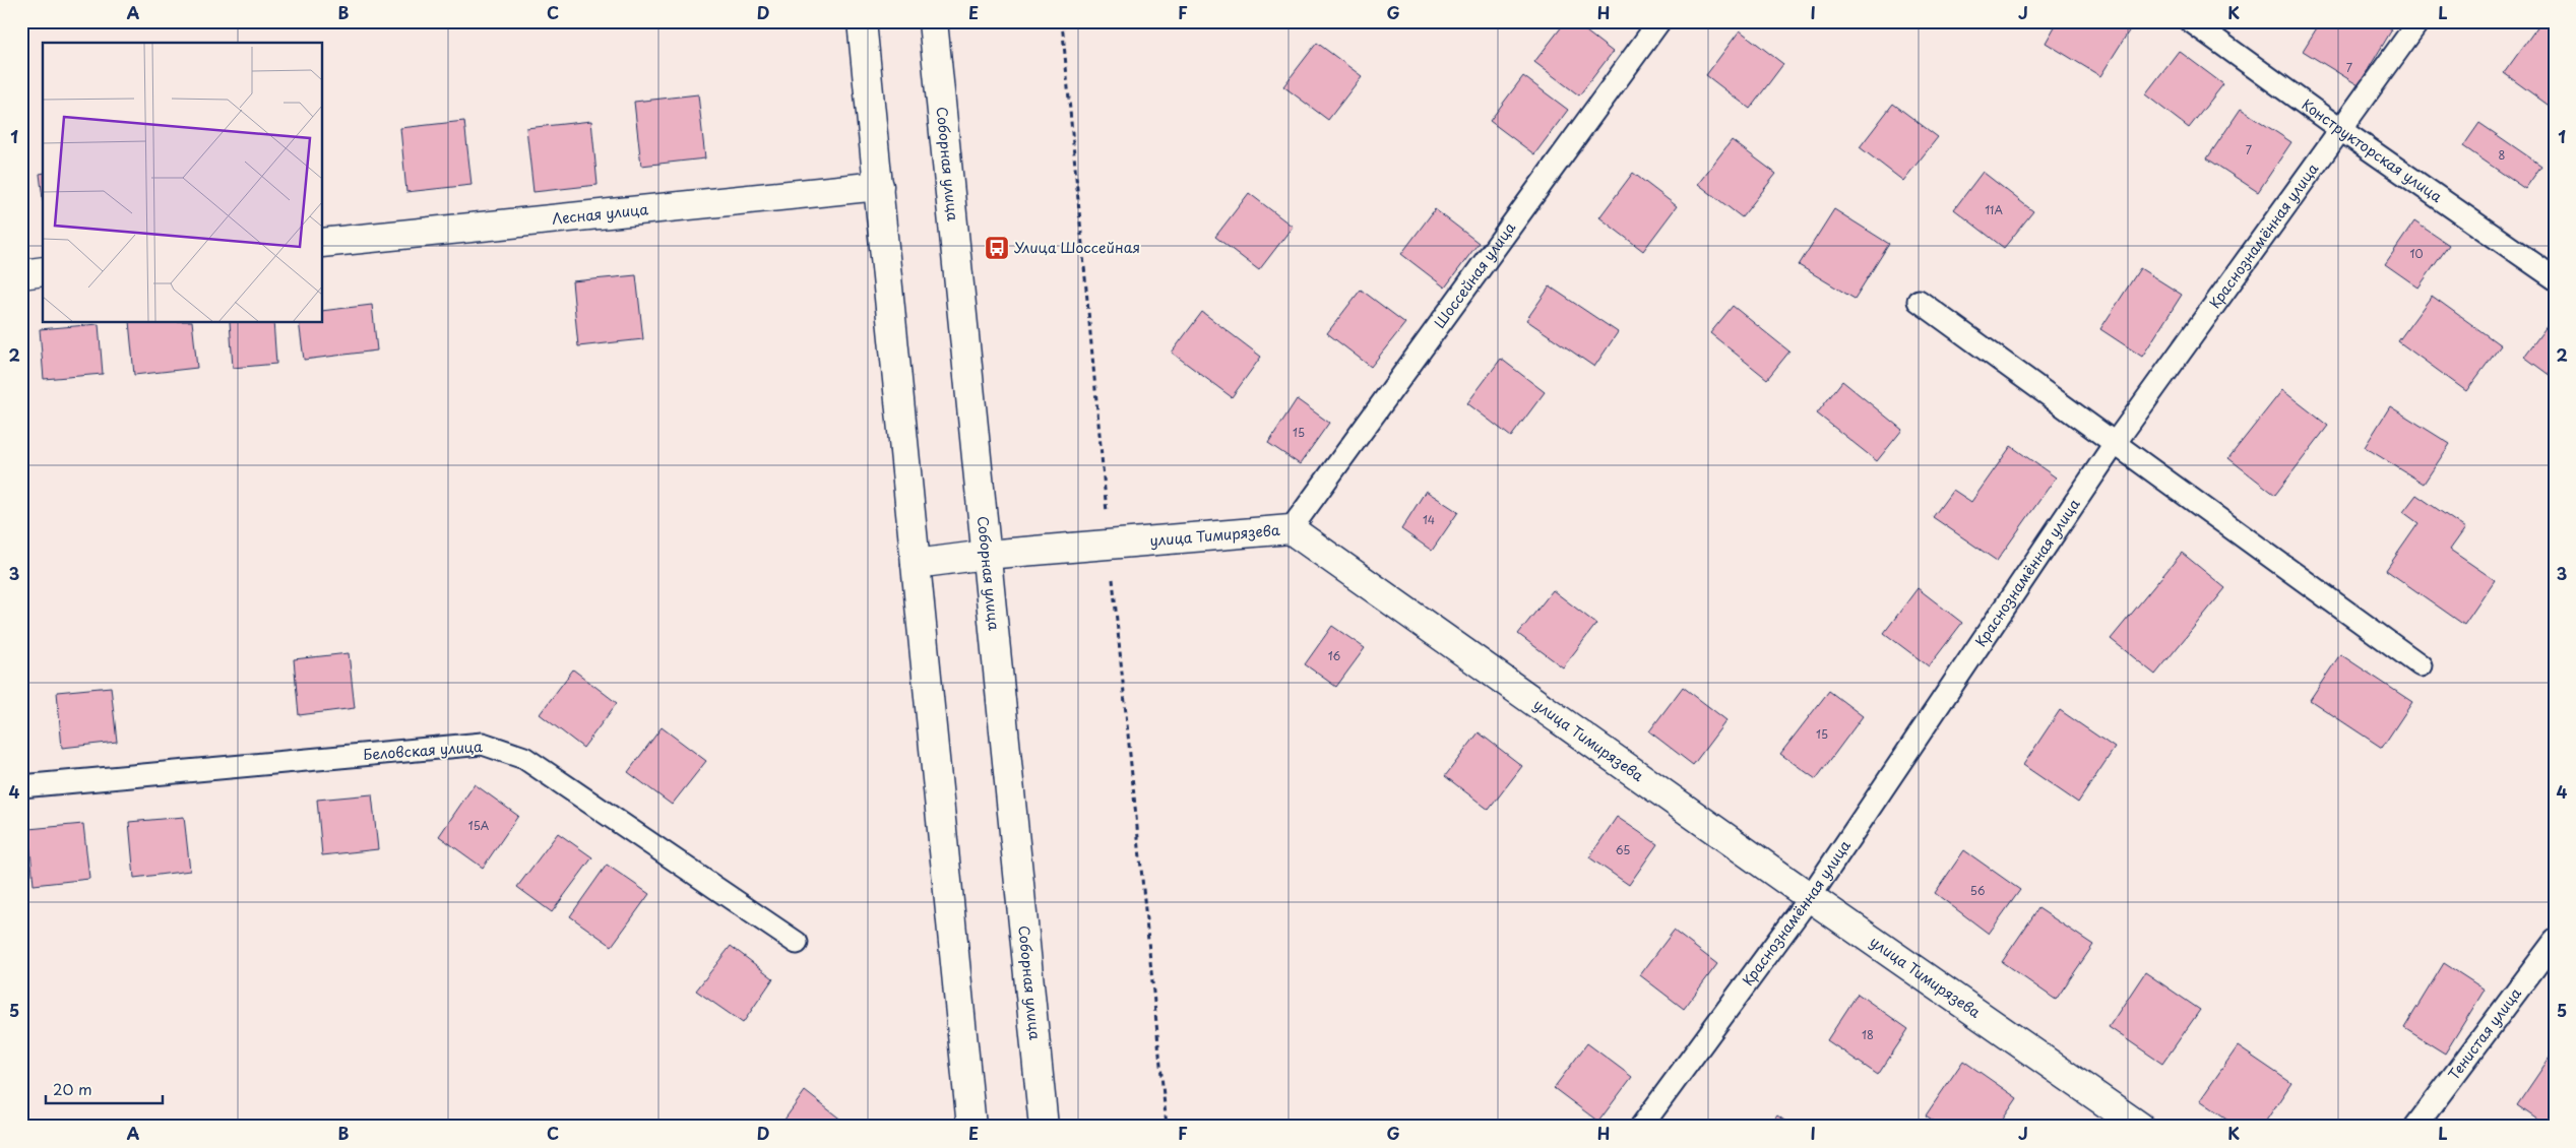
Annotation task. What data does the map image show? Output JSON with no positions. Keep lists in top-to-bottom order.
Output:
{
  "streets": {
    "street": ["Соборная улица", "Лесная улица", "улица Тимирязева"],
    "lane": [
      "Конструкторская улица",
      "Краснознамённая улица",
      "Шоссейная улица",
      "Беловская улица",
      "Тенистая улица"
    ]
  },
  "crossings": [
    ["Конструкторская улица", "Краснознамённая улица"],
    ["Соборная улица", "улица Тимирязева"],
    ["Краснознамённая улица", "улица Тимирязева"],
    ["Шоссейная улица", "улица Тимирязева"]
  ],
  "places": {
    "bus stop": ["Улица Шоссейная"]
  },
  "house_numbers": [
    "7",
    "7",
    "8",
    "11А",
    "10",
    "15",
    "14",
    "16",
    "15",
    "15А",
    "65",
    "56",
    "18"
  ],
  "scale_bar": "20 m",
  "grid": {
    "columns": [
      "A",
      "B",
      "C",
      "D",
      "E",
      "F",
      "G",
      "H",
      "I",
      "J",
      "K",
      "L"
    ],
    "rows": [
      "1",
      "2",
      "3",
      "4",
      "5"
    ]
  }
}
